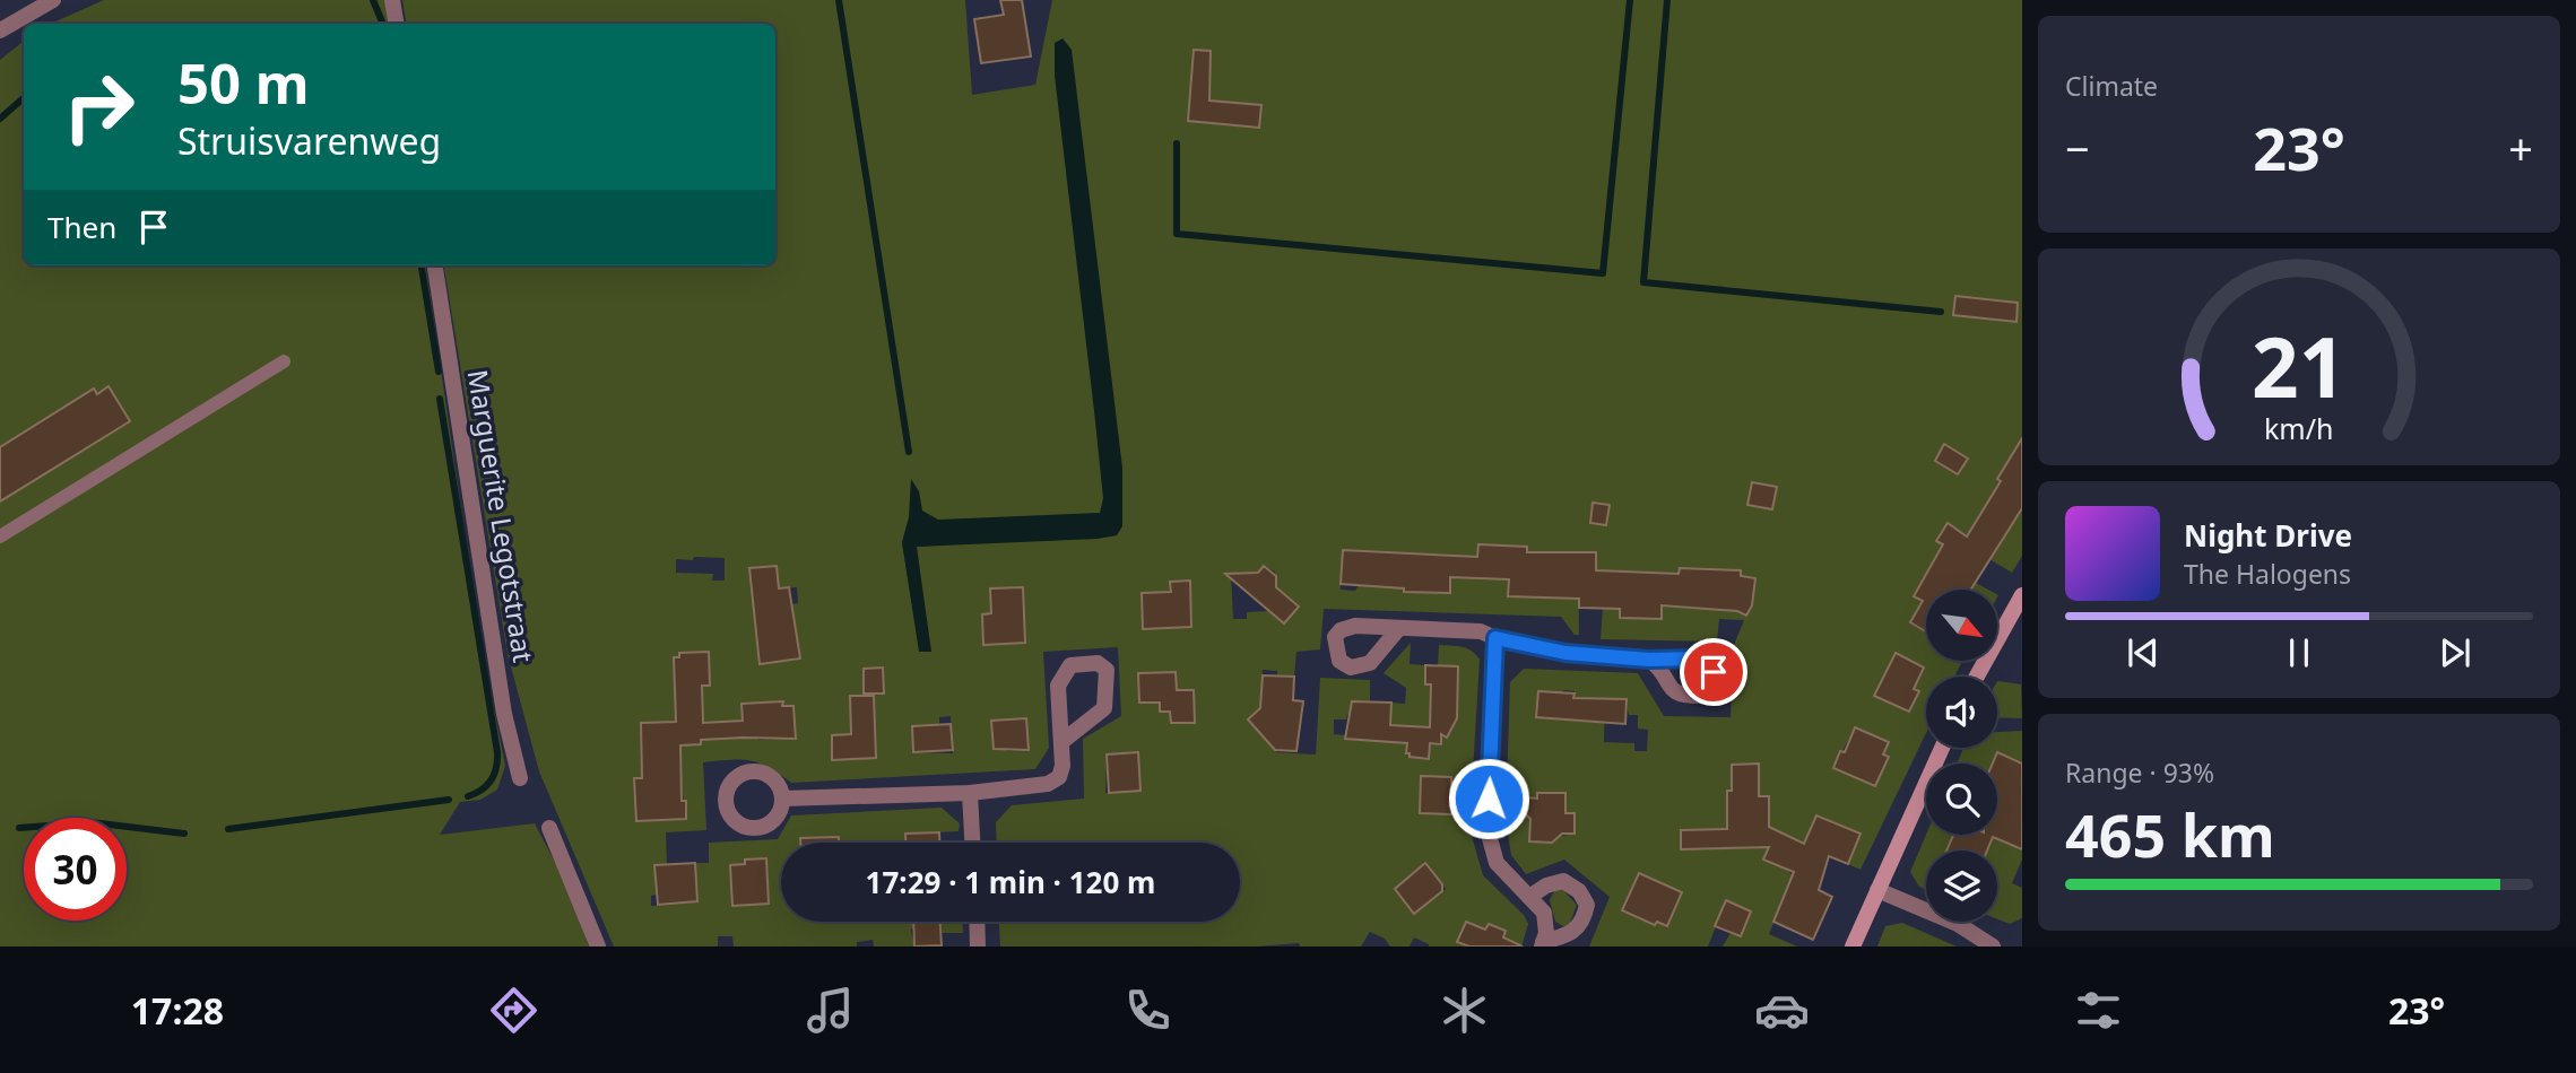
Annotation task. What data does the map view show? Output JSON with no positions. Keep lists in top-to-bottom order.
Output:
{
  "streets": {
    "street": ["Marguerite Legotstraat"]
  },
  "north": "bottom right",
  "page": {
    "tile": [
      "Climate",
      ["Range · 93%", "465 km"]
    ],
    "turn": ["50 m", "Struisvarenweg"],
    "heat": ["−", "23°", "+"],
    "then": "Then",
    "song": ["Night Drive", "The Halogens"],
    "limit": "30",
    "trip": "17:29 · 1 min · 120 m",
    "tabs": ["17:28", "23°"],
    "gauge": ["21", "km/h"]
  }
}
